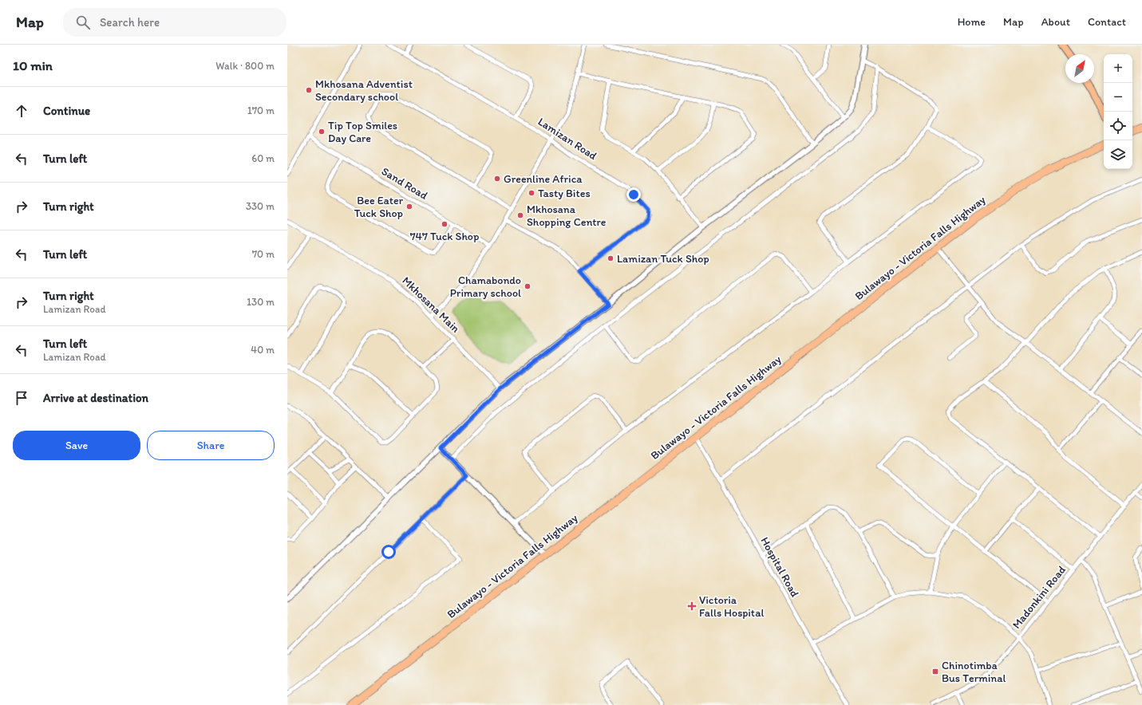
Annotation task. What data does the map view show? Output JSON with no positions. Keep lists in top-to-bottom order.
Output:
{
  "streets": {
    "highway": ["Bulawayo - Victoria Falls Highway"],
    "street": [
      "Lamizan Road",
      "Sand Road",
      "Mkhosana Main",
      "Hospital Road",
      "Madonkini Road"
    ]
  },
  "crossings": [
    ["Bulawayo - Victoria Falls Highway", "Hospital Road"]
  ],
  "places": {
    "other": [
      "Mkhosana Adventist Secondary school",
      "Tip Top Smiles Day Care",
      "Greenline Africa",
      "Tasty Bites",
      "Bee Eater Tuck Shop",
      "Mkhosana Shopping Centre",
      "747 Tuck Shop",
      "Lamizan Tuck Shop",
      "Chamabondo Primary school"
    ],
    "health": ["Victoria Falls Hospital"],
    "transit": ["Chinotimba Bus Terminal"]
  },
  "north": "top right",
  "page": {
    "header": "Map",
    "search": "Search here",
    "nav": [
      "Home",
      "Map",
      "About",
      "Contact"
    ],
    "heading": ["10 min", "Walk · 800 m"],
    "map_buttons": ["+", "−"],
    "list": [
      ["Continue", "170 m"],
      ["Turn left", "60 m"],
      ["Turn right", "330 m"],
      ["Turn left", "70 m"],
      ["Turn right", "Lamizan Road", "130 m"],
      ["Turn left", "Lamizan Road", "40 m"],
      "Arrive at destination"
    ],
    "buttons": ["Save", "Share"]
  }
}
